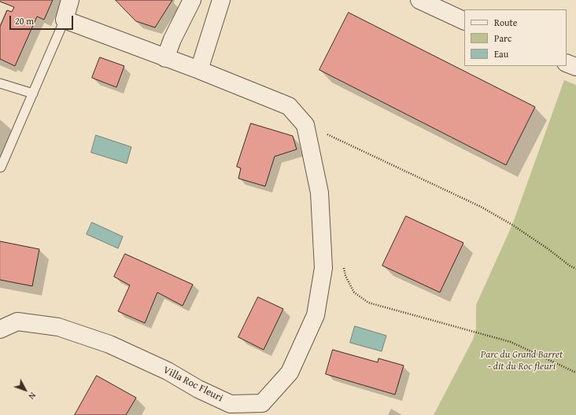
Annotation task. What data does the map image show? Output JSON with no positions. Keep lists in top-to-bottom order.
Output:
{
  "streets": {
    "street": ["Villa Roc Fleuri"]
  },
  "parks": ["Parc du Grand Barret - dit du Roc fleuri"],
  "legend": ["Route", "Parc", "Eau"],
  "scale_bar": "20 m",
  "north": "bottom right"
}
